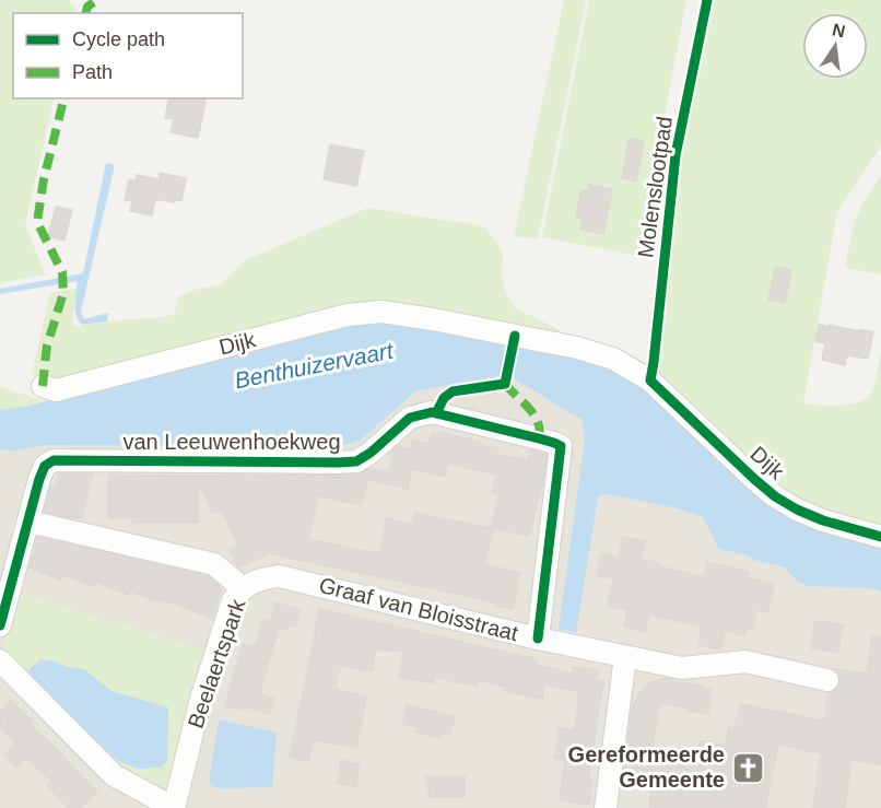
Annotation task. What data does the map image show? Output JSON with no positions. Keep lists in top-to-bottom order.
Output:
{
  "streets": {
    "street": [
      "Dijk",
      "van Leeuwenhoekweg",
      "Graaf van Bloisstraat",
      "Beelaertspark"
    ],
    "cycle path": ["Molenslootpad"]
  },
  "crossings": [
    ["van Leeuwenhoekweg", "Graaf van Bloisstraat"],
    ["van Leeuwenhoekweg", "Beelaertspark"],
    ["Graaf van Bloisstraat", "Beelaertspark"]
  ],
  "water": ["Benthuizervaart"],
  "places": {
    "church": ["Gereformeerde Gemeente"]
  },
  "legend": ["Cycle path", "Path"],
  "north": "top"
}
